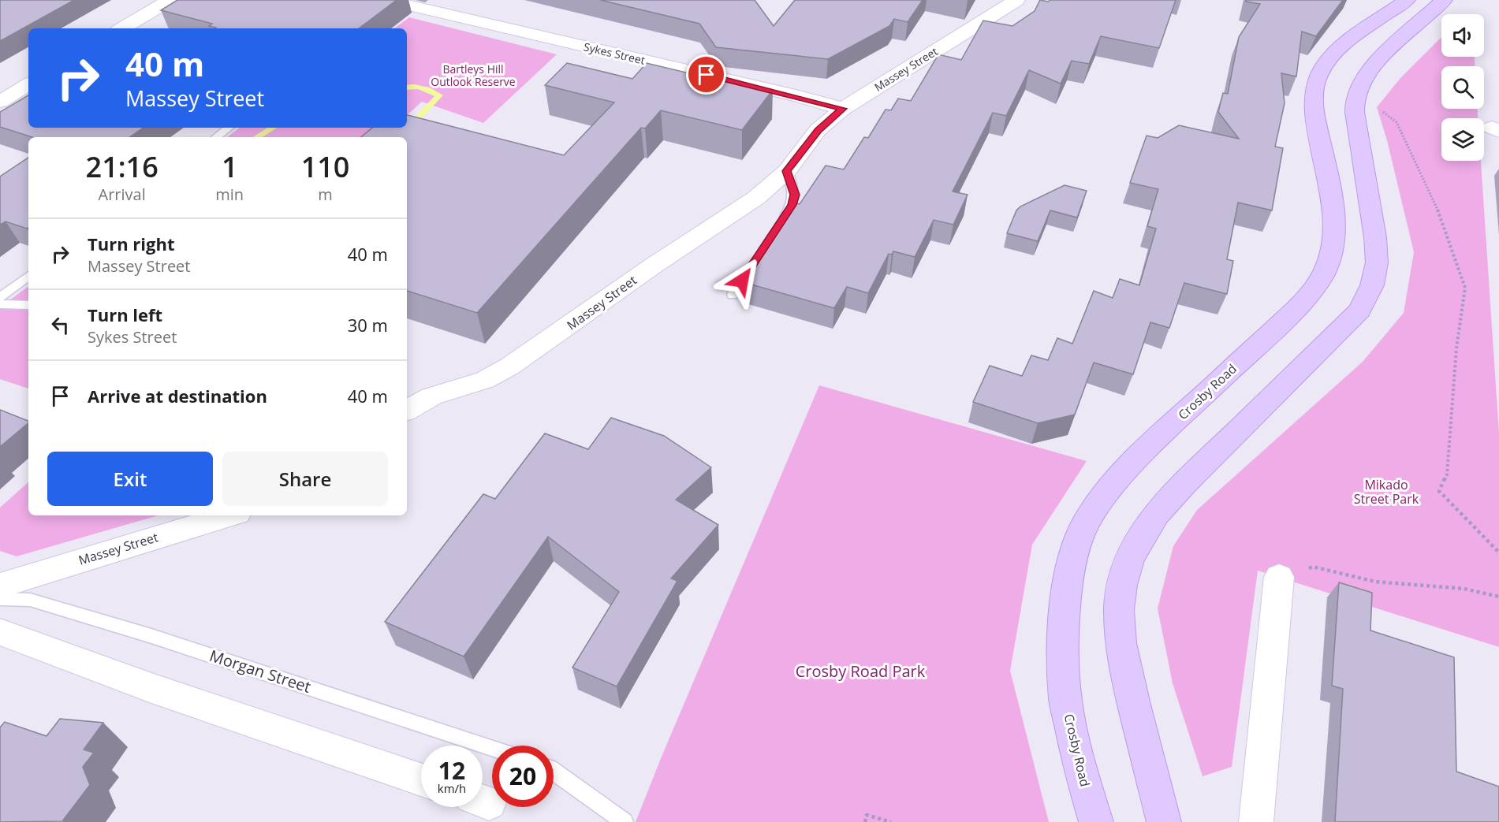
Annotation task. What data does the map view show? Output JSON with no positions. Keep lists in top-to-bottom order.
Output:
{
  "streets": {
    "street": ["Sykes Street", "Massey Street", "Crosby Road"],
    "lane": ["Morgan Street"]
  },
  "crossings": [
    ["Sykes Street", "Massey Street"]
  ],
  "parks": ["Bartleys Hill Outlook Reserve", "Mikado Street Park", "Crosby Road Park"],
  "page": {
    "turn": ["40 m", "Massey Street"],
    "eta": [
      "21:16",
      "Arrival",
      "1",
      "min",
      "110",
      "m"
    ],
    "list": [
      {
        "name": "Turn right",
        "note": "Massey Street",
        "value": "40 m"
      },
      {
        "name": "Turn left",
        "note": "Sykes Street",
        "value": "30 m"
      },
      {
        "name": "Arrive at destination",
        "value": "40 m"
      }
    ],
    "buttons": ["Exit", "Share"],
    "speed": "12 km/h",
    "limit": "20"
  }
}
